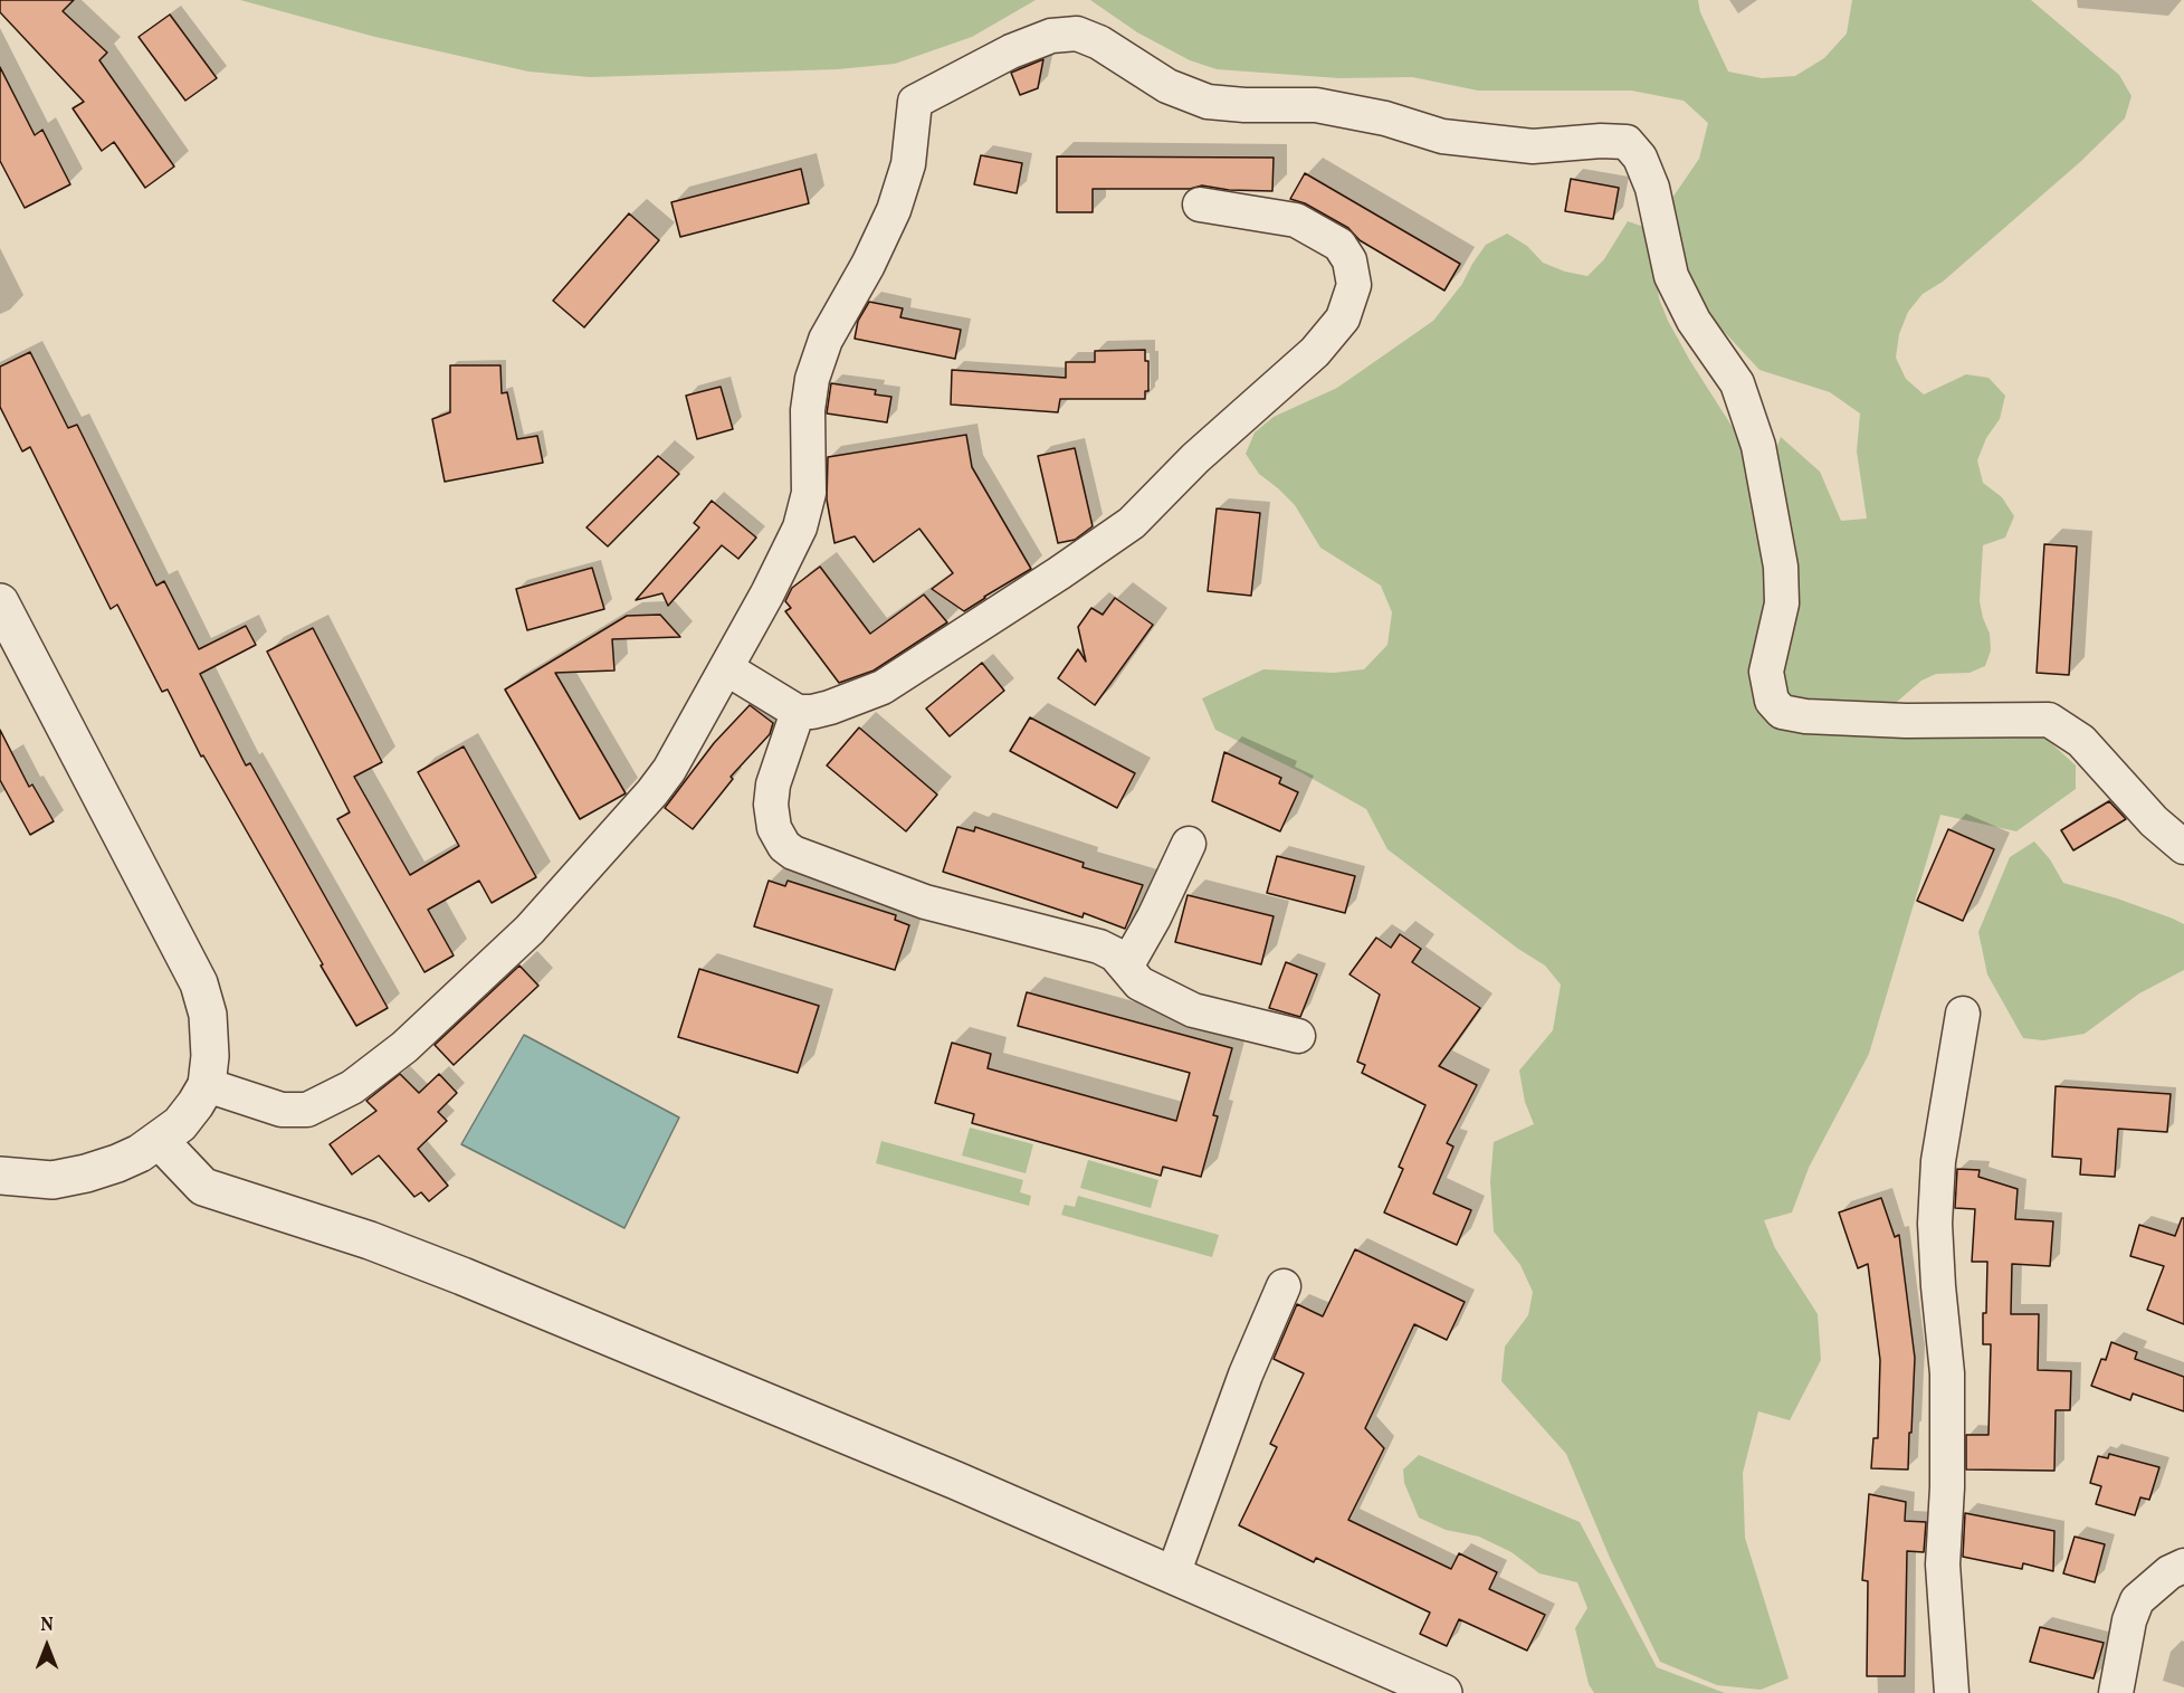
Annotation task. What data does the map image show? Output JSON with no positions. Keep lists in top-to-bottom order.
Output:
{
  "north": "top"
}
